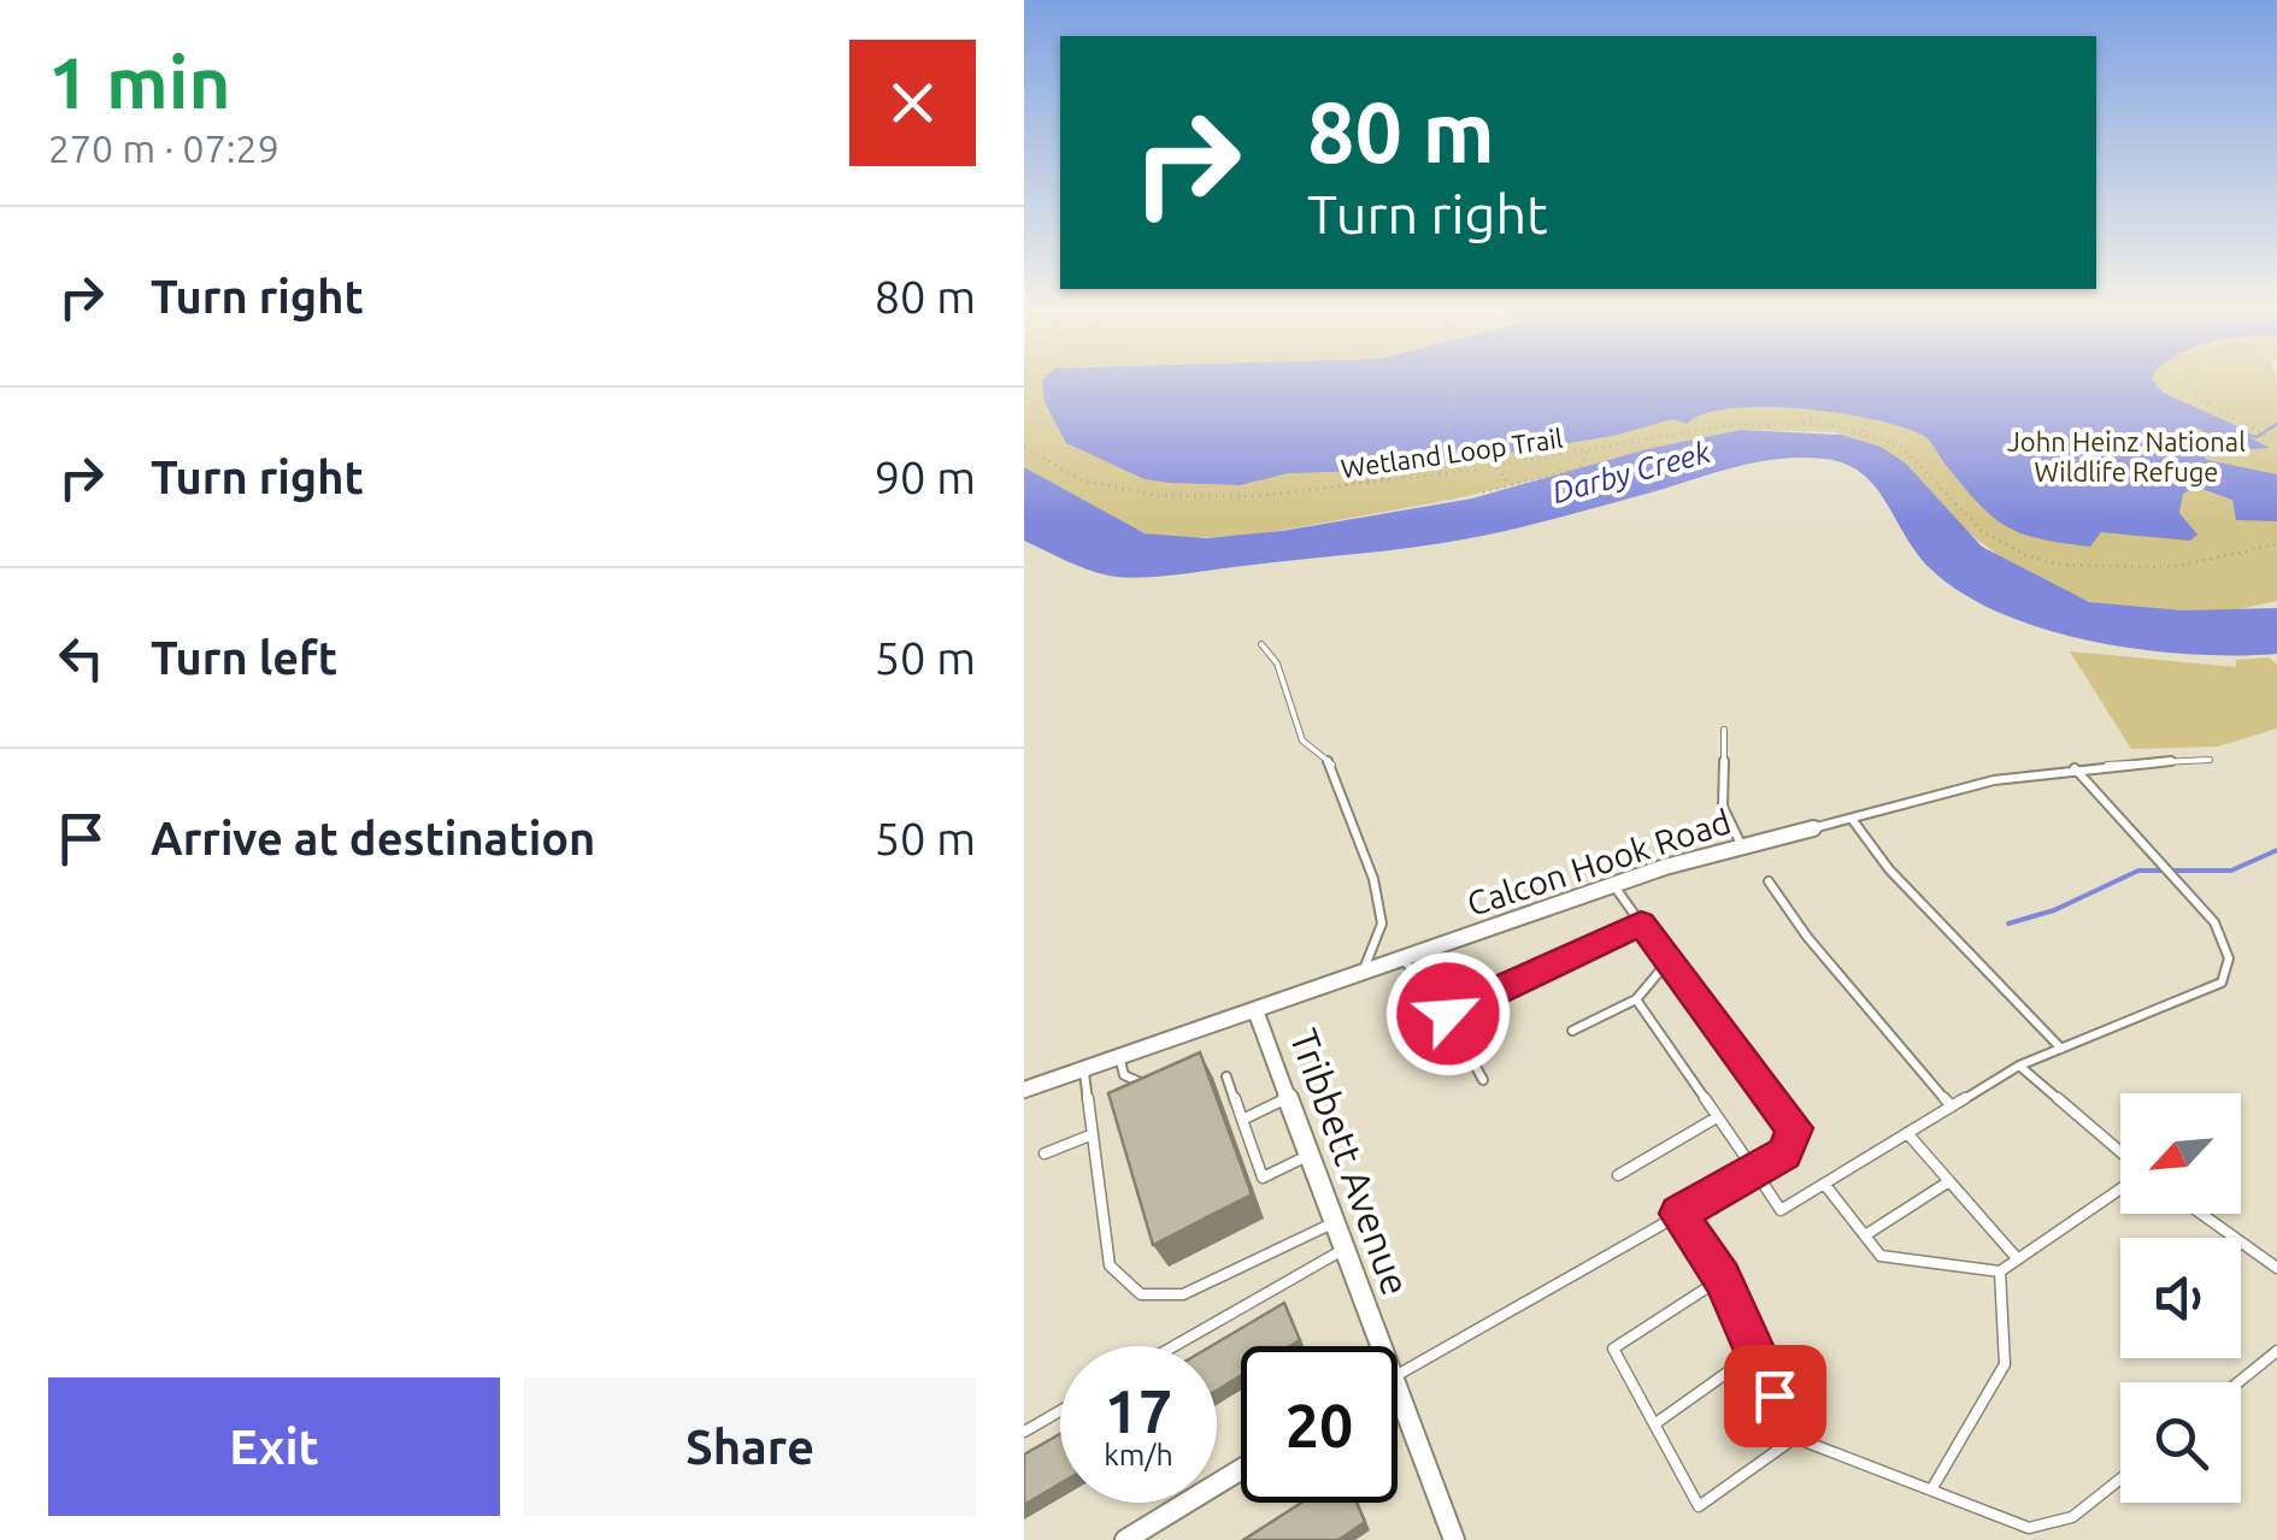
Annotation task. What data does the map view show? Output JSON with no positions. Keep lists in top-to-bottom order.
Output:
{
  "streets": {
    "street": ["Calcon Hook Road", "Tribbett Avenue"],
    "path": ["Wetland Loop Trail"]
  },
  "crossings": [
    ["Calcon Hook Road", "Tribbett Avenue"]
  ],
  "water": ["Darby Creek"],
  "parks": ["John Heinz National Wildlife Refuge"],
  "north": "bottom left",
  "page": {
    "heading": ["1 min", "270 m · 07:29"],
    "turn": ["80 m", "Turn right"],
    "list": [
      {
        "name": "Turn right",
        "value": "80 m"
      },
      {
        "name": "Turn right",
        "value": "90 m"
      },
      {
        "name": "Turn left",
        "value": "50 m"
      },
      {
        "name": "Arrive at destination",
        "value": "50 m"
      }
    ],
    "speed": "17 km/h",
    "limit": "20",
    "buttons": ["Exit", "Share"]
  }
}
